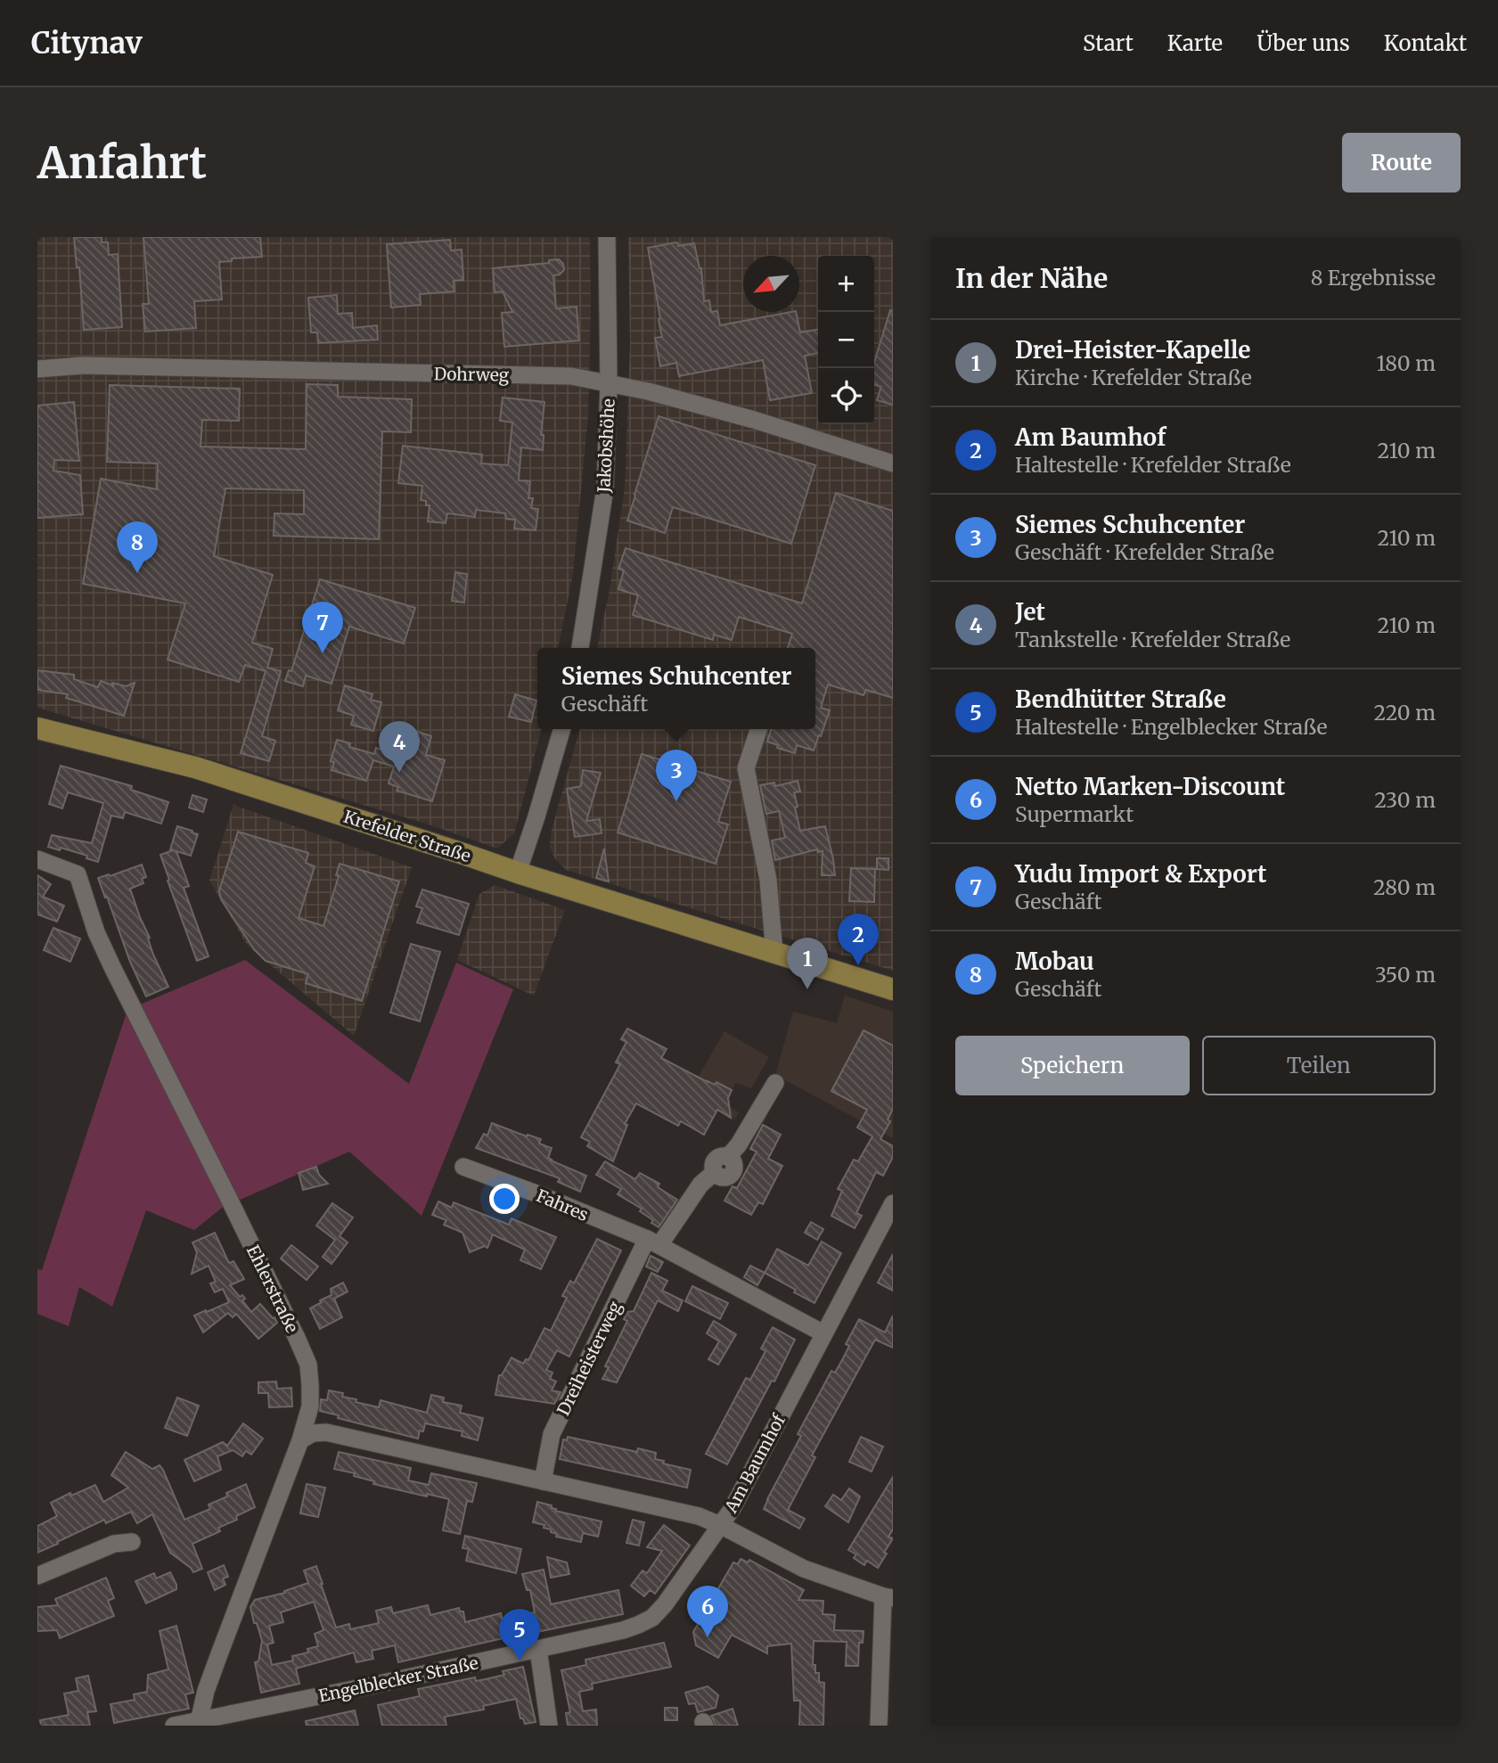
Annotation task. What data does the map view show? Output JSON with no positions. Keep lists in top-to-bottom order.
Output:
{
  "streets": {
    "main road": ["Krefelder Straße"],
    "street": [
      "Dohrweg",
      "Jakobshöhe",
      "Fahres",
      "Ehlerstraße",
      "Dreiheisterweg",
      "Am Baumhof",
      "Engelblecker Straße"
    ]
  },
  "crossings": [
    ["Dohrweg", "Jakobshöhe"],
    ["Fahres", "Dreiheisterweg"],
    ["Fahres", "Am Baumhof"],
    ["Ehlerstraße", "Engelblecker Straße"],
    ["Am Baumhof", "Engelblecker Straße"]
  ],
  "north": "bottom left",
  "page": {
    "header": "Citynav",
    "nav": [
      "Start",
      "Karte",
      "Über uns",
      "Kontakt"
    ],
    "buttons": [
      "Route",
      ["Speichern", "Teilen"]
    ],
    "title": "Anfahrt",
    "heading": ["In der Nähe", "8 Ergebnisse"],
    "map_buttons": ["+", "−"],
    "list": [
      {
        "mark": "1",
        "name": "Drei-Heister-Kapelle",
        "note": "Kirche · Krefelder Straße",
        "value": "180 m"
      },
      {
        "mark": "2",
        "name": "Am Baumhof",
        "note": "Haltestelle · Krefelder Straße",
        "value": "210 m"
      },
      {
        "mark": "3",
        "name": "Siemes Schuhcenter",
        "note": "Geschäft · Krefelder Straße",
        "value": "210 m"
      },
      {
        "mark": "4",
        "name": "Jet",
        "note": "Tankstelle · Krefelder Straße",
        "value": "210 m"
      },
      {
        "mark": "5",
        "name": "Bendhütter Straße",
        "note": "Haltestelle · Engelblecker Straße",
        "value": "220 m"
      },
      {
        "mark": "6",
        "name": "Netto Marken-Discount",
        "note": "Supermarkt",
        "value": "230 m"
      },
      {
        "mark": "7",
        "name": "Yudu Import & Export",
        "note": "Geschäft",
        "value": "280 m"
      },
      {
        "mark": "8",
        "name": "Mobau",
        "note": "Geschäft",
        "value": "350 m"
      }
    ],
    "pins": [
      "8",
      "7",
      "4",
      "3",
      "2",
      "1",
      "6",
      "5"
    ],
    "popup": ["Siemes Schuhcenter", "Geschäft"]
  }
}
